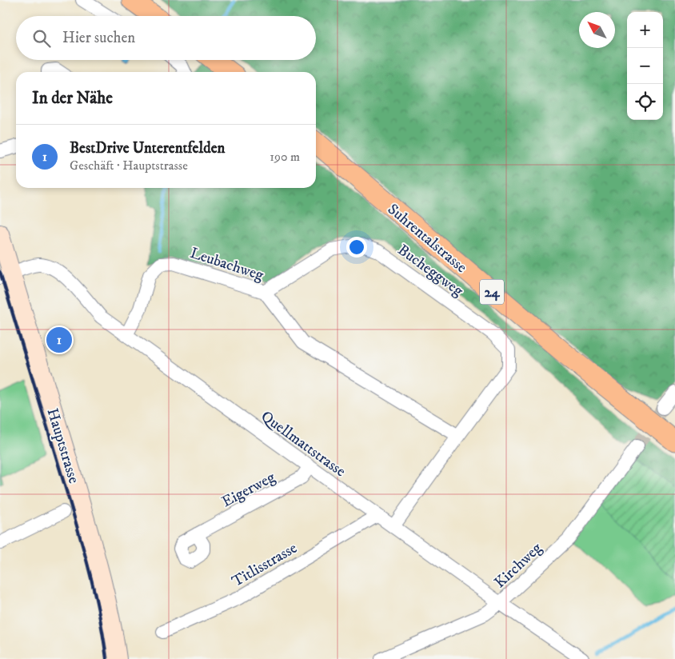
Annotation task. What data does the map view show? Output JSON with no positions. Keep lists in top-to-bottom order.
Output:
{
  "streets": {
    "main road": ["Suhrentalstrasse", "24", "Hauptstrasse"],
    "street": [
      "Leubachweg",
      "Bucheggweg",
      "Quellmattstrasse",
      "Eigerweg",
      "Titlisstrasse",
      "Kirchweg"
    ]
  },
  "crossings": [
    ["Leubachweg", "Bucheggweg"],
    ["Leubachweg", "Quellmattstrasse"],
    ["Bucheggweg", "Quellmattstrasse"],
    ["Quellmattstrasse", "Hauptstrasse"],
    ["Quellmattstrasse", "Eigerweg"],
    ["Quellmattstrasse", "Titlisstrasse"],
    ["Quellmattstrasse", "Kirchweg"]
  ],
  "north": "top left",
  "page": {
    "map_buttons": ["+", "−"],
    "search": "Hier suchen",
    "heading": "In der Nähe",
    "list": [
      {
        "mark": "1",
        "name": "BestDrive Unterentfelden",
        "note": "Geschäft · Hauptstrasse",
        "value": "190 m"
      }
    ],
    "pins": "1"
  }
}
